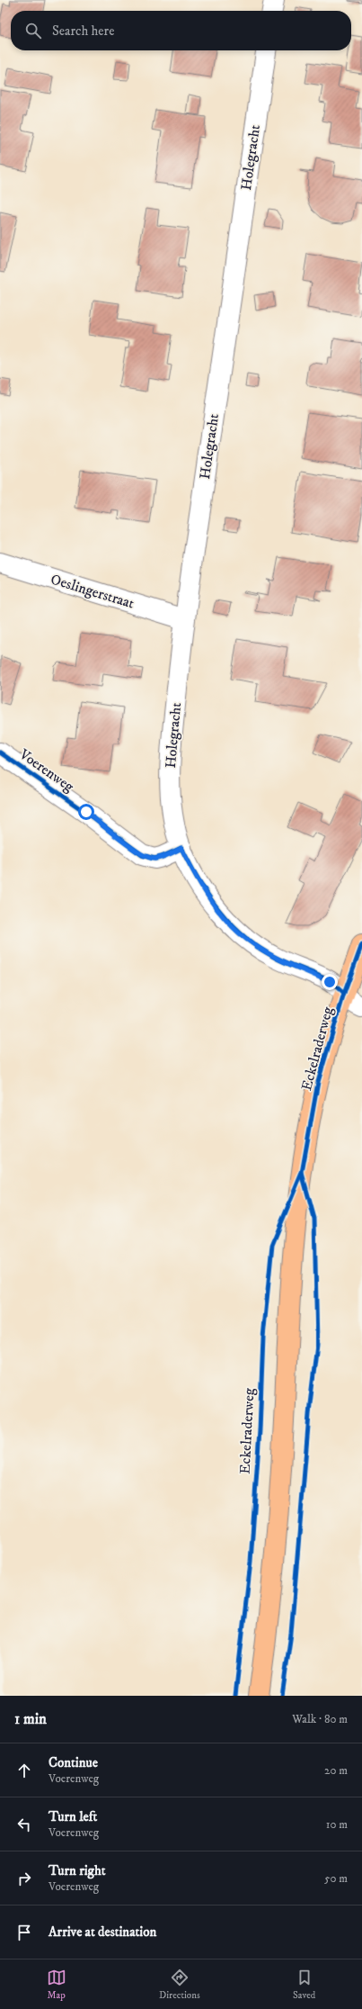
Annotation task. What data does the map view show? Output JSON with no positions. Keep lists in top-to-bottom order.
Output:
{
  "streets": {
    "main road": ["Eckelraderweg"],
    "street": ["Holegracht", "Oeslingerstraat", "Voerenweg"]
  },
  "crossings": [
    ["Holegracht", "Oeslingerstraat"],
    ["Holegracht", "Voerenweg"]
  ],
  "page": {
    "search": "Search here",
    "heading": ["1 min", "Walk · 80 m"],
    "list": [
      ["Continue", "Voerenweg", "20 m"],
      ["Turn left", "Voerenweg", "10 m"],
      ["Turn right", "Voerenweg", "50 m"],
      "Arrive at destination"
    ],
    "nav": ["Map", "Directions", "Saved"]
  }
}
